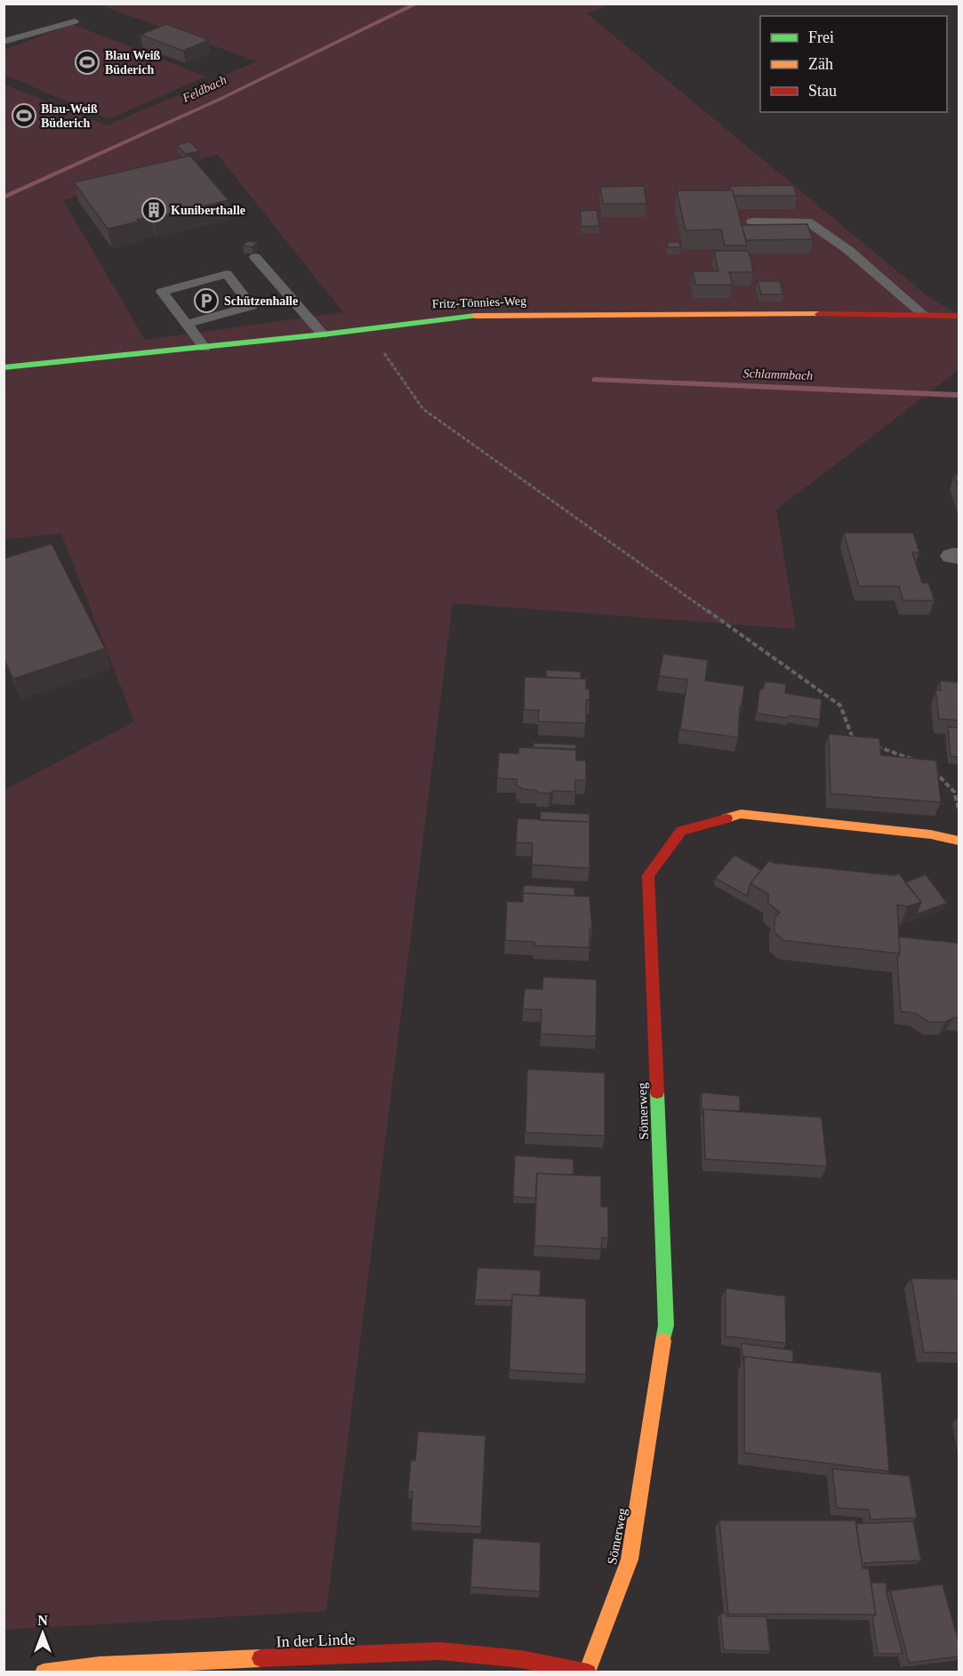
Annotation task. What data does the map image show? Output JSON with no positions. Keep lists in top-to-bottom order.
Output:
{
  "streets": {
    "street": ["Fritz-Tönnies-Weg", "Sömerweg", "In der Linde"]
  },
  "crossings": [
    ["Sömerweg", "In der Linde"]
  ],
  "water": ["Feldbach", "Schlammbach"],
  "places": {
    "sports": ["Blau Weiß Büderich", "Blau-Weiß Büderich"],
    "building": ["Kuniberthalle"],
    "parking": ["Schützenhalle"]
  },
  "legend": ["Frei", "Zäh", "Stau"],
  "north": "top"
}
